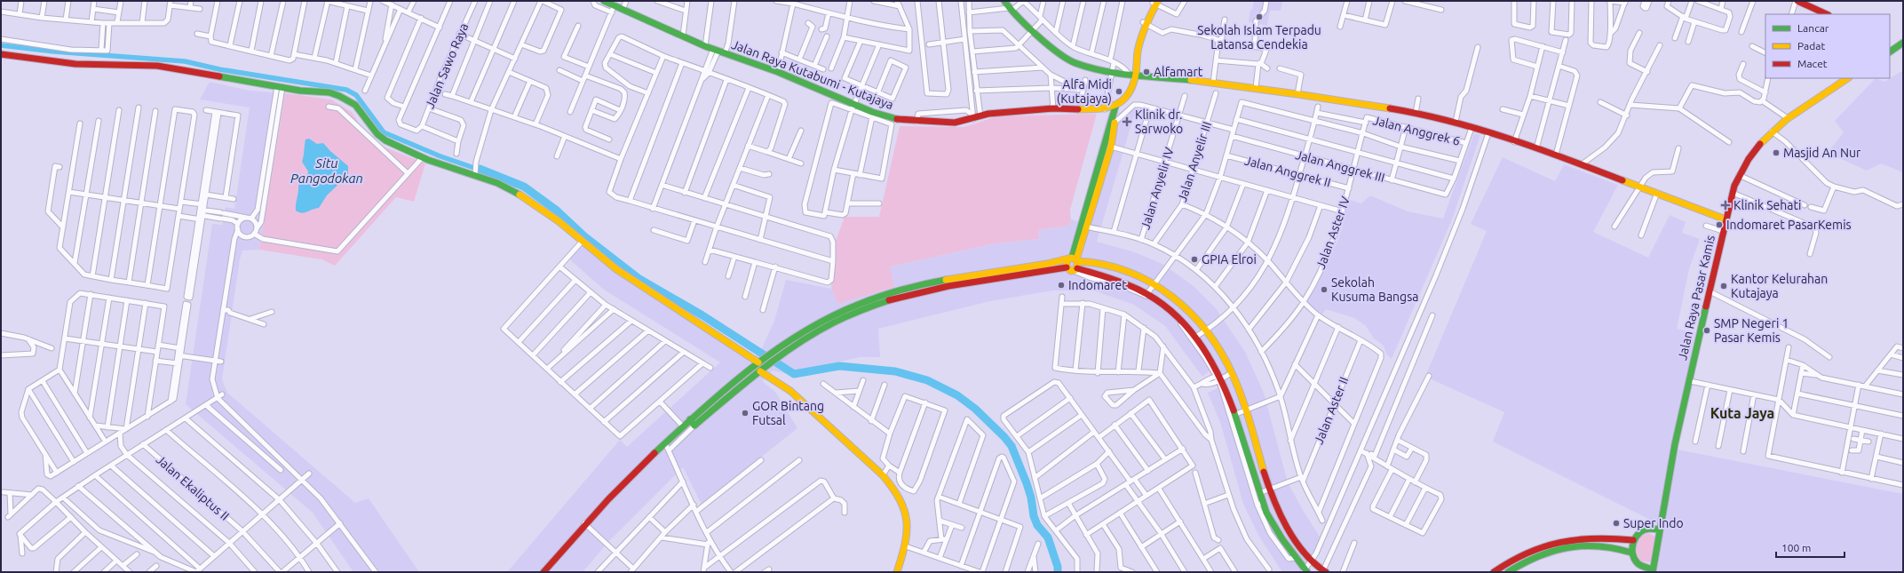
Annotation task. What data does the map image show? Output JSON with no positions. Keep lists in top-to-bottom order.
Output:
{
  "streets": {
    "street": [
      "Jalan Sawo Raya",
      "Jalan Raya Kutabumi - Kutajaya",
      "Jalan Anggrek 6",
      "Jalan Anyelir III",
      "Jalan Anggrek III",
      "Jalan Anggrek II",
      "Jalan Anyelir IV",
      "Jalan Aster IV",
      "Jalan Raya Pasar Kamis",
      "Jalan Aster II",
      "Jalan Ekaliptus II"
    ]
  },
  "crossings": [
    ["Jalan Anggrek 6", "Jalan Aster IV"],
    ["Jalan Anggrek III", "Jalan Aster IV"],
    ["Jalan Anggrek II", "Jalan Aster IV"]
  ],
  "districts": ["Kuta Jaya"],
  "water": ["Situ Pangodokan"],
  "places": {
    "other": [
      "Sekolah Islam Terpadu Latansa Cendekia",
      "Alfamart",
      "Alfa Midi (Kutajaya)",
      "Masjid An Nur",
      "Indomaret PasarKemis",
      "GPIA Elroi",
      "Indomaret",
      "Kantor Kelurahan Kutajaya",
      "Sekolah Kusuma Bangsa",
      "SMP Negeri 1 Pasar Kemis",
      "GOR Bintang Futsal",
      "Super Indo"
    ],
    "health": ["Klinik dr. Sarwoko", "Klinik Sehati"]
  },
  "legend": ["Lancar", "Padat", "Macet"],
  "scale_bar": "100 m"
}
